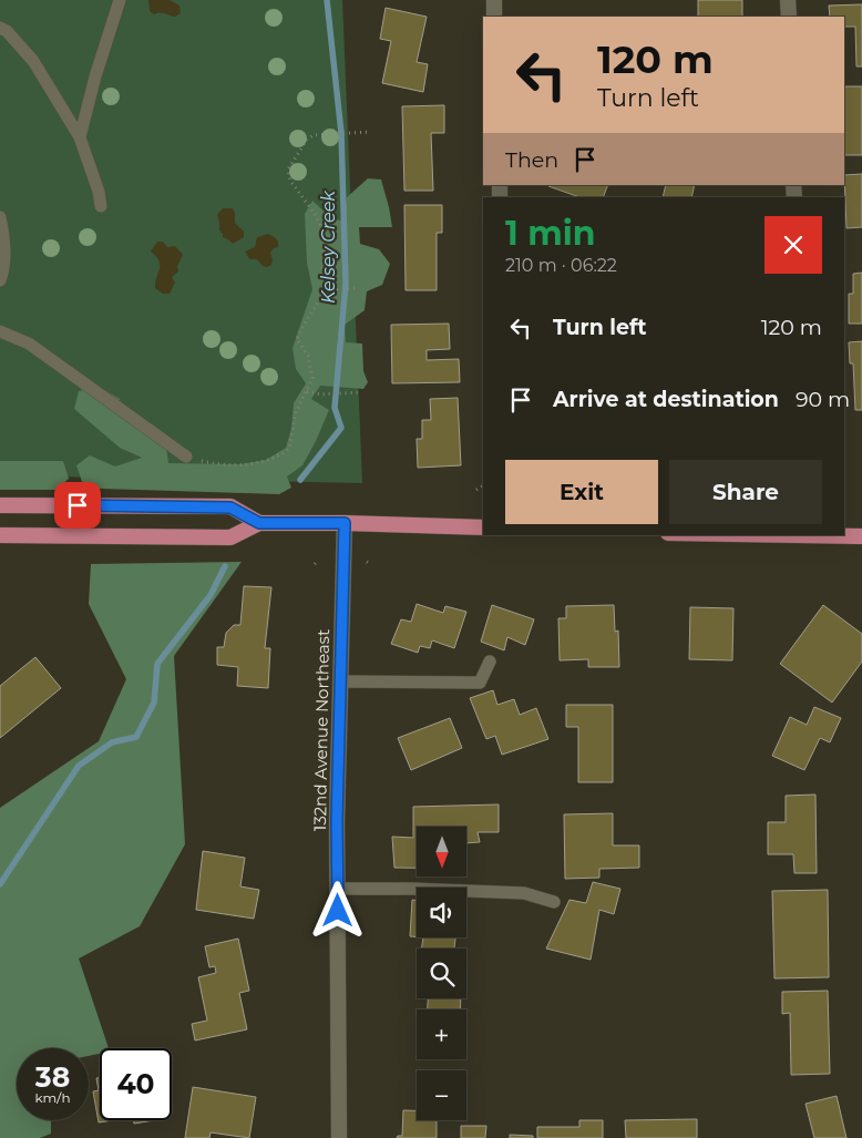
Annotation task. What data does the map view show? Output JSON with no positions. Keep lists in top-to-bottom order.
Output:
{
  "streets": {
    "street": ["132nd Avenue Northeast"]
  },
  "water": ["Kelsey Creek"],
  "north": "bottom",
  "page": {
    "turn": ["120 m", "Turn left"],
    "then": "Then",
    "heading": ["1 min", "210 m · 06:22"],
    "list": [
      {
        "name": "Turn left",
        "value": "120 m"
      },
      {
        "name": "Arrive at destination",
        "value": "90 m"
      }
    ],
    "buttons": ["Exit", "Share"],
    "map_buttons": ["+", "−"],
    "speed": "38 km/h",
    "limit": "40"
  }
}
